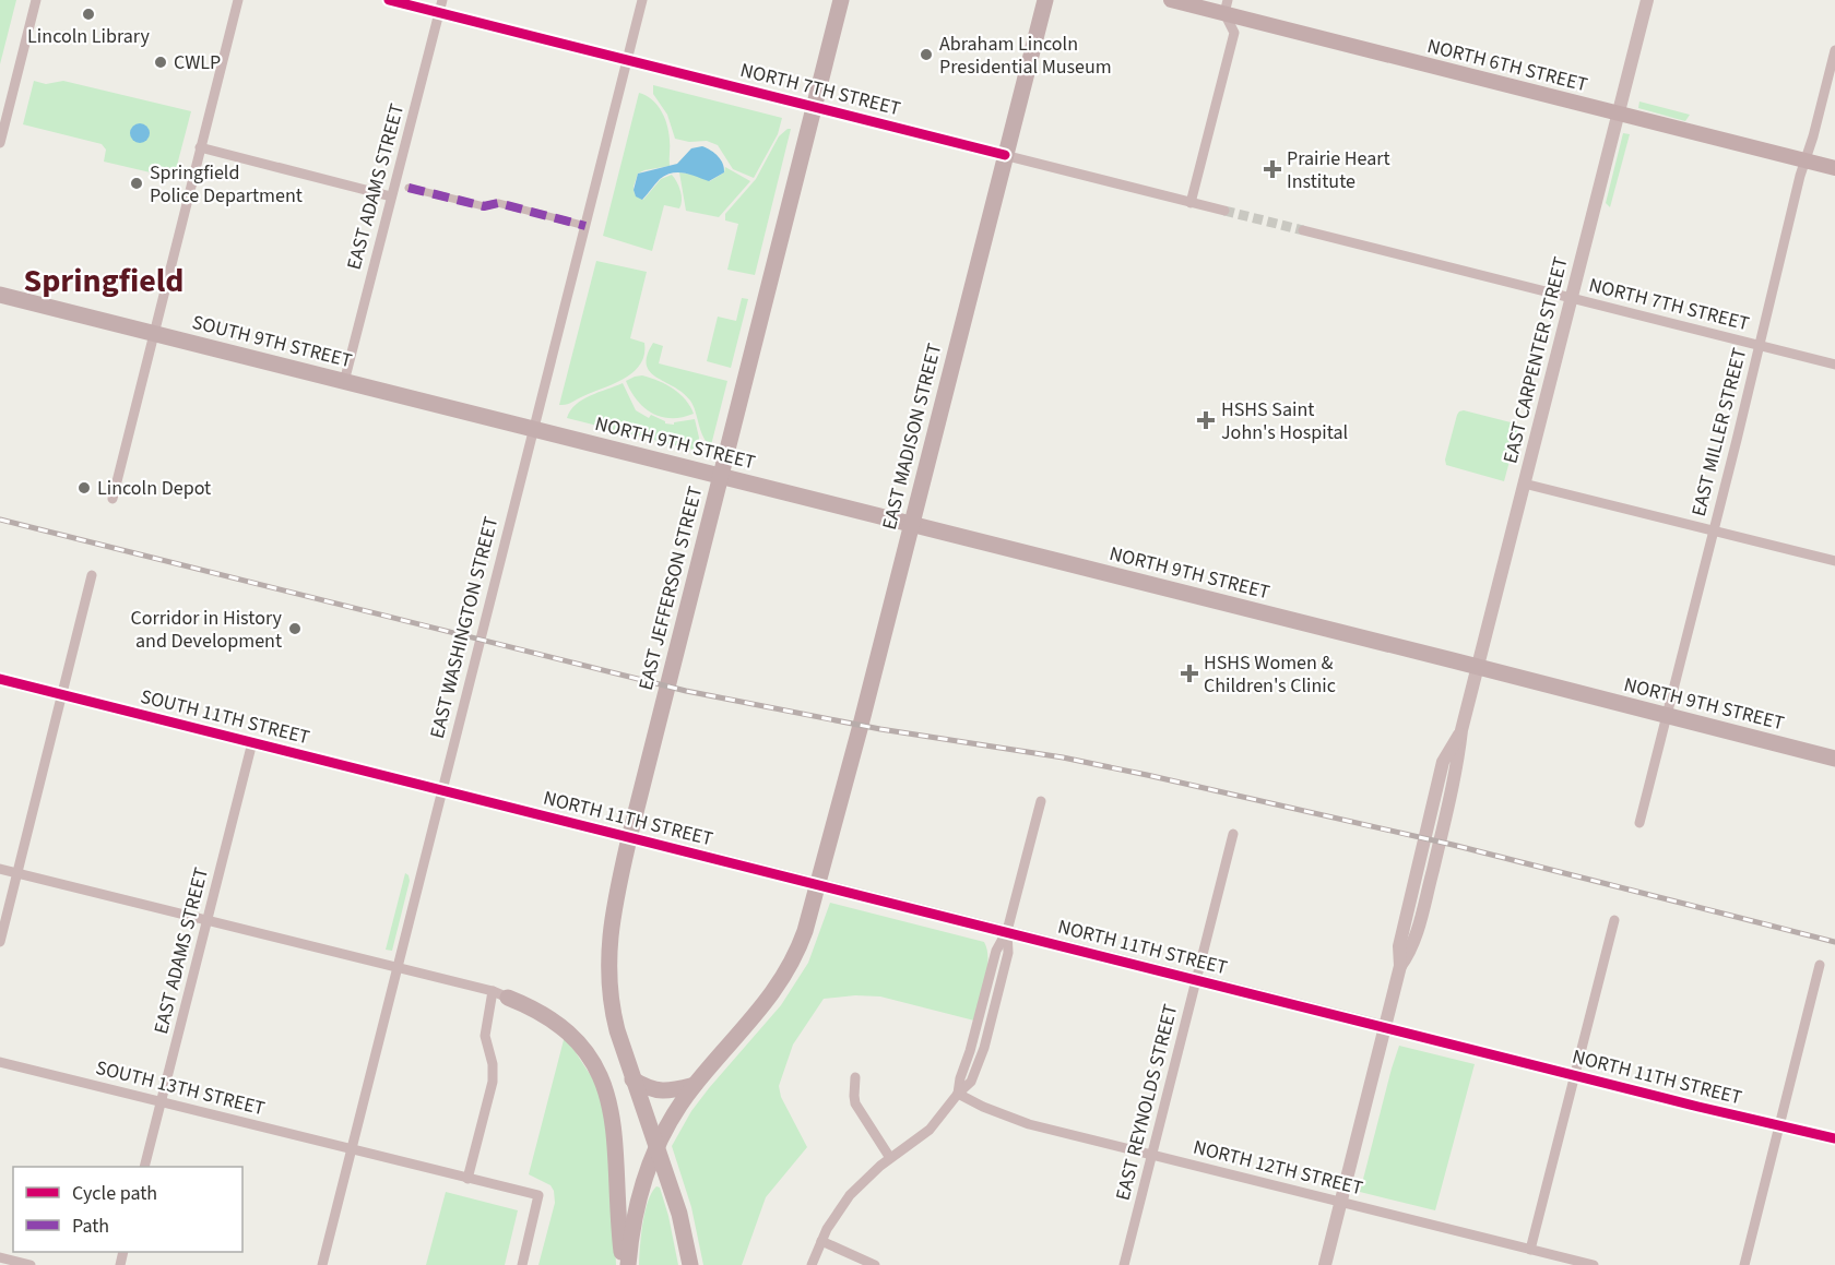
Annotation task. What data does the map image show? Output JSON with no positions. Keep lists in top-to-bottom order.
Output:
{
  "streets": {
    "main road": [
      "NORTH 6TH STREET",
      "SOUTH 9TH STREET",
      "EAST MADISON STREET",
      "NORTH 9TH STREET",
      "EAST JEFFERSON STREET"
    ],
    "street": [
      "NORTH 7TH STREET",
      "EAST ADAMS STREET",
      "EAST CARPENTER STREET",
      "EAST MILLER STREET",
      "EAST WASHINGTON STREET",
      "SOUTH 11TH STREET",
      "NORTH 11TH STREET",
      "SOUTH 13TH STREET",
      "EAST REYNOLDS STREET",
      "NORTH 12TH STREET"
    ]
  },
  "crossings": [
    ["NORTH 6TH STREET", "EAST CARPENTER STREET"],
    ["NORTH 6TH STREET", "EAST MILLER STREET"],
    ["NORTH 7TH STREET", "EAST ADAMS STREET"],
    ["NORTH 7TH STREET", "EAST CARPENTER STREET"],
    ["NORTH 7TH STREET", "EAST MILLER STREET"],
    ["NORTH 7TH STREET", "EAST MADISON STREET"],
    ["NORTH 7TH STREET", "EAST JEFFERSON STREET"],
    ["NORTH 7TH STREET", "EAST WASHINGTON STREET"],
    ["EAST ADAMS STREET", "SOUTH 9TH STREET"],
    ["EAST ADAMS STREET", "SOUTH 11TH STREET"],
    ["EAST ADAMS STREET", "SOUTH 13TH STREET"],
    ["SOUTH 9TH STREET", "NORTH 9TH STREET"],
    ["SOUTH 9TH STREET", "EAST WASHINGTON STREET"],
    ["EAST CARPENTER STREET", "NORTH 9TH STREET"],
    ["EAST CARPENTER STREET", "NORTH 11TH STREET"],
    ["EAST CARPENTER STREET", "NORTH 12TH STREET"],
    ["EAST MILLER STREET", "NORTH 9TH STREET"],
    ["EAST MADISON STREET", "NORTH 9TH STREET"],
    ["EAST MADISON STREET", "EAST JEFFERSON STREET"],
    ["EAST MADISON STREET", "NORTH 11TH STREET"],
    ["NORTH 9TH STREET", "EAST JEFFERSON STREET"],
    ["NORTH 9TH STREET", "EAST WASHINGTON STREET"],
    ["EAST JEFFERSON STREET", "NORTH 11TH STREET"],
    ["EAST WASHINGTON STREET", "SOUTH 11TH STREET"],
    ["EAST WASHINGTON STREET", "NORTH 11TH STREET"],
    ["EAST WASHINGTON STREET", "SOUTH 13TH STREET"],
    ["SOUTH 11TH STREET", "NORTH 11TH STREET"],
    ["NORTH 11TH STREET", "EAST REYNOLDS STREET"],
    ["EAST REYNOLDS STREET", "NORTH 12TH STREET"]
  ],
  "districts": ["Springfield"],
  "places": {
    "other": [
      "Lincoln Library",
      "Abraham Lincoln Presidential Museum",
      "CWLP",
      "Springfield Police Department",
      "Lincoln Depot",
      "Corridor in History and Development"
    ],
    "health": ["Prairie Heart Institute", "HSHS Saint John's Hospital", "HSHS Women & Children's Clinic"]
  },
  "legend": ["Cycle path", "Path"]
}
